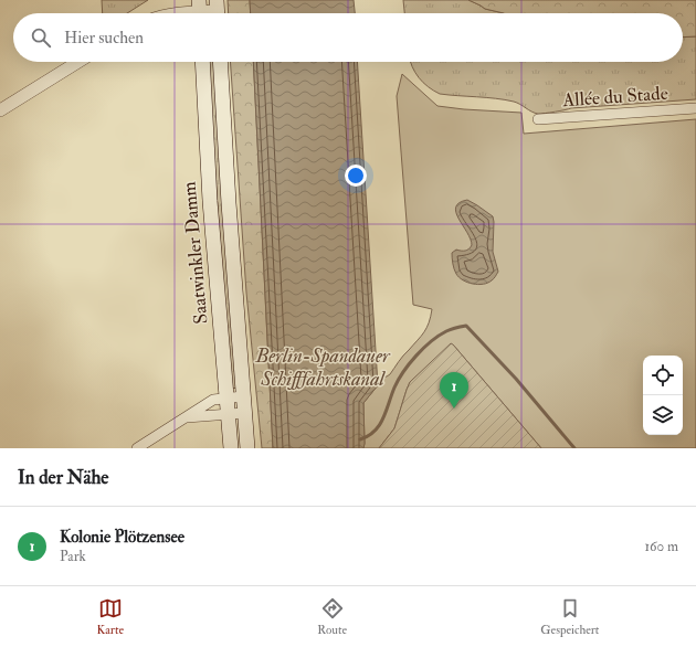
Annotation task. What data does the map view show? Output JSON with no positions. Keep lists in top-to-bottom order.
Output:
{
  "streets": {
    "main road": ["Saatwinkler Damm"],
    "street": ["Allée du Stade"]
  },
  "water": ["Berlin-Spandauer Schifffahrtskanal"],
  "page": {
    "search": "Hier suchen",
    "pins": "1",
    "heading": "In der Nähe",
    "list": [
      {
        "mark": "1",
        "name": "Kolonie Plötzensee",
        "note": "Park",
        "value": "160 m"
      }
    ],
    "nav": ["Karte", "Route", "Gespeichert"]
  }
}
